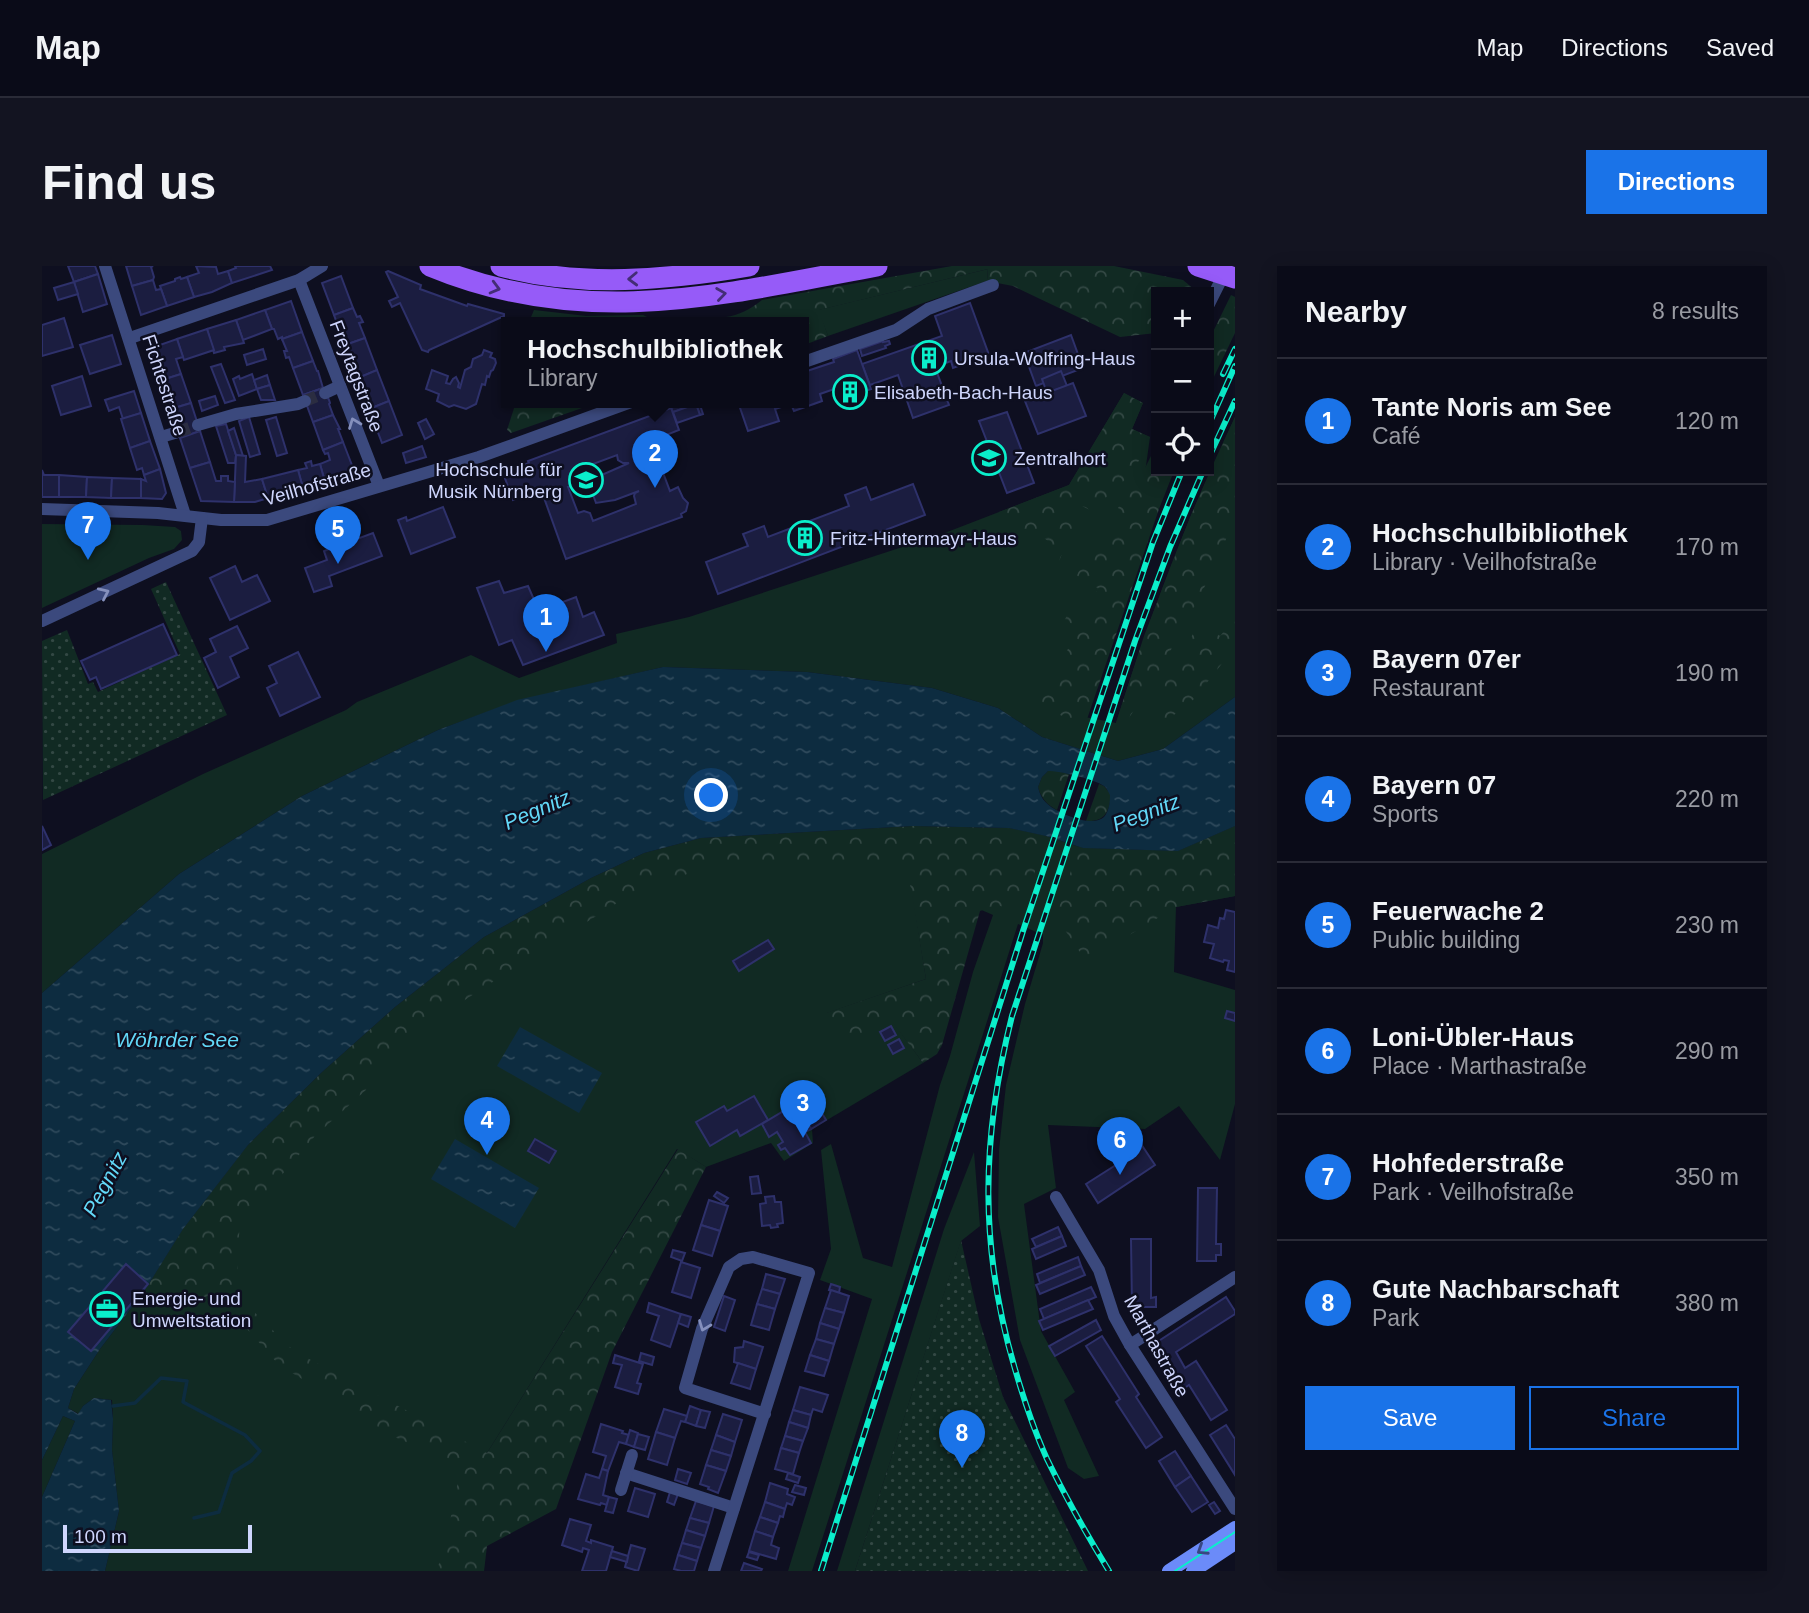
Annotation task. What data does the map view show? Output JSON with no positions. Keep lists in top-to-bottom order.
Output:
{
  "streets": {
    "street": [
      "Freytagstraße",
      "Fichtestraße",
      "Veilhofstraße",
      "Marthastraße"
    ]
  },
  "crossings": [
    ["Freytagstraße", "Veilhofstraße"],
    ["Fichtestraße", "Veilhofstraße"]
  ],
  "one_way": ["Freytagstraße"],
  "water": ["Pegnitz", "Wöhrder See"],
  "places": {
    "building": ["Ursula-Wolfring-Haus", "Elisabeth-Bach-Haus", "Fritz-Hintermayr-Haus"],
    "school or university": ["Zentralhort", "Hochschule für Musik Nürnberg"],
    "office": ["Energie- und Umweltstation"]
  },
  "scale_bar": "100 m",
  "page": {
    "header": "Map",
    "nav": ["Map", "Directions", "Saved"],
    "buttons": [
      "Directions",
      ["Save", "Share"]
    ],
    "title": "Find us",
    "heading": ["Nearby", "8 results"],
    "map_buttons": ["+", "−"],
    "popup": ["Hochschulbibliothek", "Library"],
    "list": [
      {
        "mark": "1",
        "name": "Tante Noris am See",
        "note": "Café",
        "value": "120 m"
      },
      {
        "mark": "2",
        "name": "Hochschulbibliothek",
        "note": "Library · Veilhofstraße",
        "value": "170 m"
      },
      {
        "mark": "3",
        "name": "Bayern 07er",
        "note": "Restaurant",
        "value": "190 m"
      },
      {
        "mark": "4",
        "name": "Bayern 07",
        "note": "Sports",
        "value": "220 m"
      },
      {
        "mark": "5",
        "name": "Feuerwache 2",
        "note": "Public building",
        "value": "230 m"
      },
      {
        "mark": "6",
        "name": "Loni-Übler-Haus",
        "note": "Place · Marthastraße",
        "value": "290 m"
      },
      {
        "mark": "7",
        "name": "Hohfederstraße",
        "note": "Park · Veilhofstraße",
        "value": "350 m"
      },
      {
        "mark": "8",
        "name": "Gute Nachbarschaft",
        "note": "Park",
        "value": "380 m"
      }
    ],
    "pins": [
      "2",
      "7",
      "5",
      "1",
      "3",
      "4",
      "6",
      "8"
    ],
    "scale": "100 m"
  }
}
